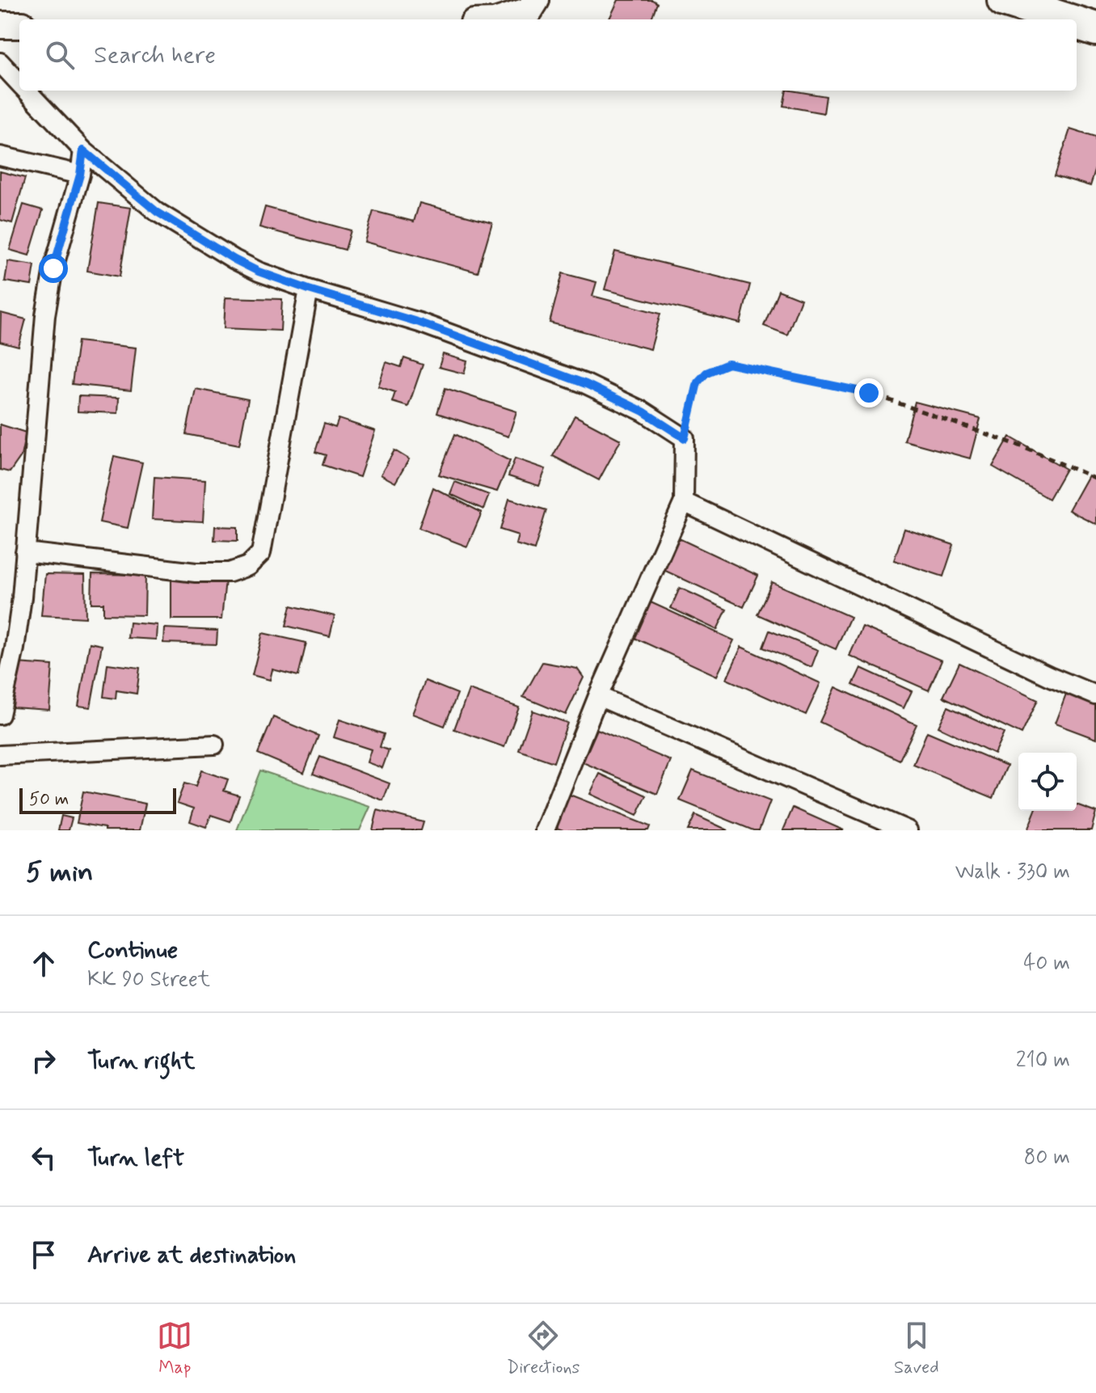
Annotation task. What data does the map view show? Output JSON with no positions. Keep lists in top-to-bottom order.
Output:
{
  "scale_bar": "50 m",
  "page": {
    "search": "Search here",
    "scale": "50 m",
    "heading": ["5 min", "Walk · 330 m"],
    "list": [
      ["Continue", "KK 90 Street", "40 m"],
      ["Turn right", "210 m"],
      ["Turn left", "80 m"],
      "Arrive at destination"
    ],
    "nav": ["Map", "Directions", "Saved"]
  }
}
